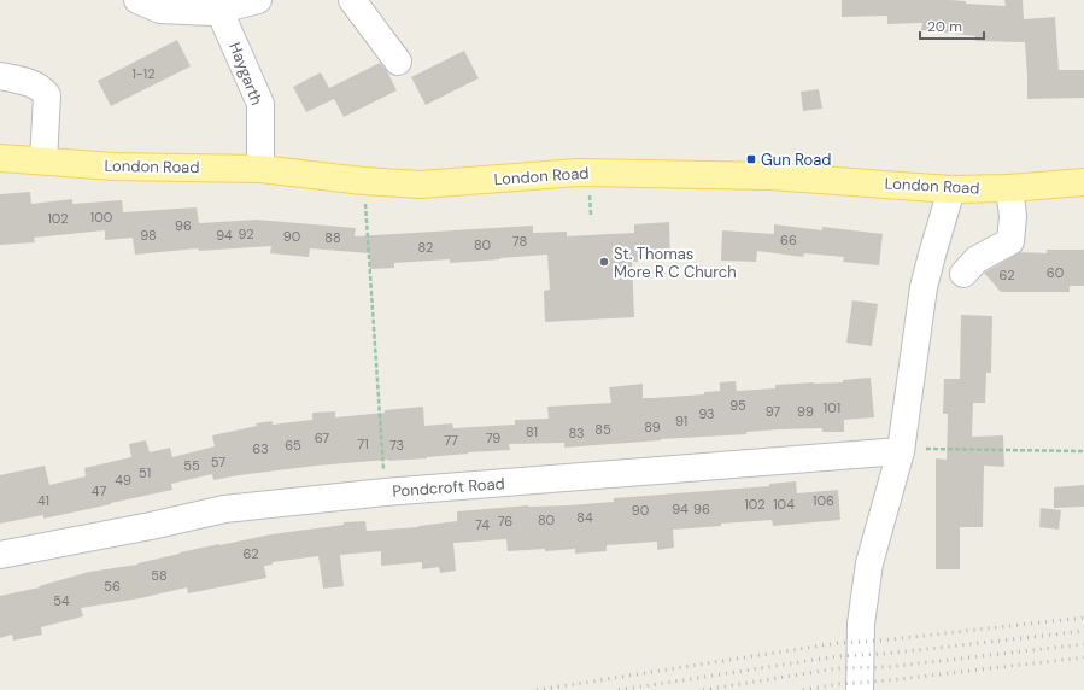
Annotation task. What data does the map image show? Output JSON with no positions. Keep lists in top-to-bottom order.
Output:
{
  "streets": {
    "main road": ["London Road"],
    "street": ["Haygarth", "Pondcroft Road"]
  },
  "crossings": [
    ["Haygarth", "London Road"]
  ],
  "places": {
    "transit": ["Gun Road"],
    "other": ["St. Thomas More R C Church"]
  },
  "house_numbers": [
    "1-12",
    "100",
    "102",
    "96",
    "92",
    "98",
    "94",
    "90",
    "88",
    "66",
    "78",
    "80",
    "82",
    "60",
    "62",
    "95",
    "101",
    "97",
    "99",
    "93",
    "91",
    "89",
    "85",
    "81",
    "83",
    "67",
    "79",
    "77",
    "71",
    "65",
    "73",
    "63",
    "57",
    "55",
    "51",
    "49",
    "47",
    "41",
    "106",
    "102",
    "104",
    "94",
    "96",
    "90",
    "84",
    "80",
    "76",
    "74",
    "62",
    "58",
    "56",
    "54"
  ],
  "scale_bar": "20 m"
}
